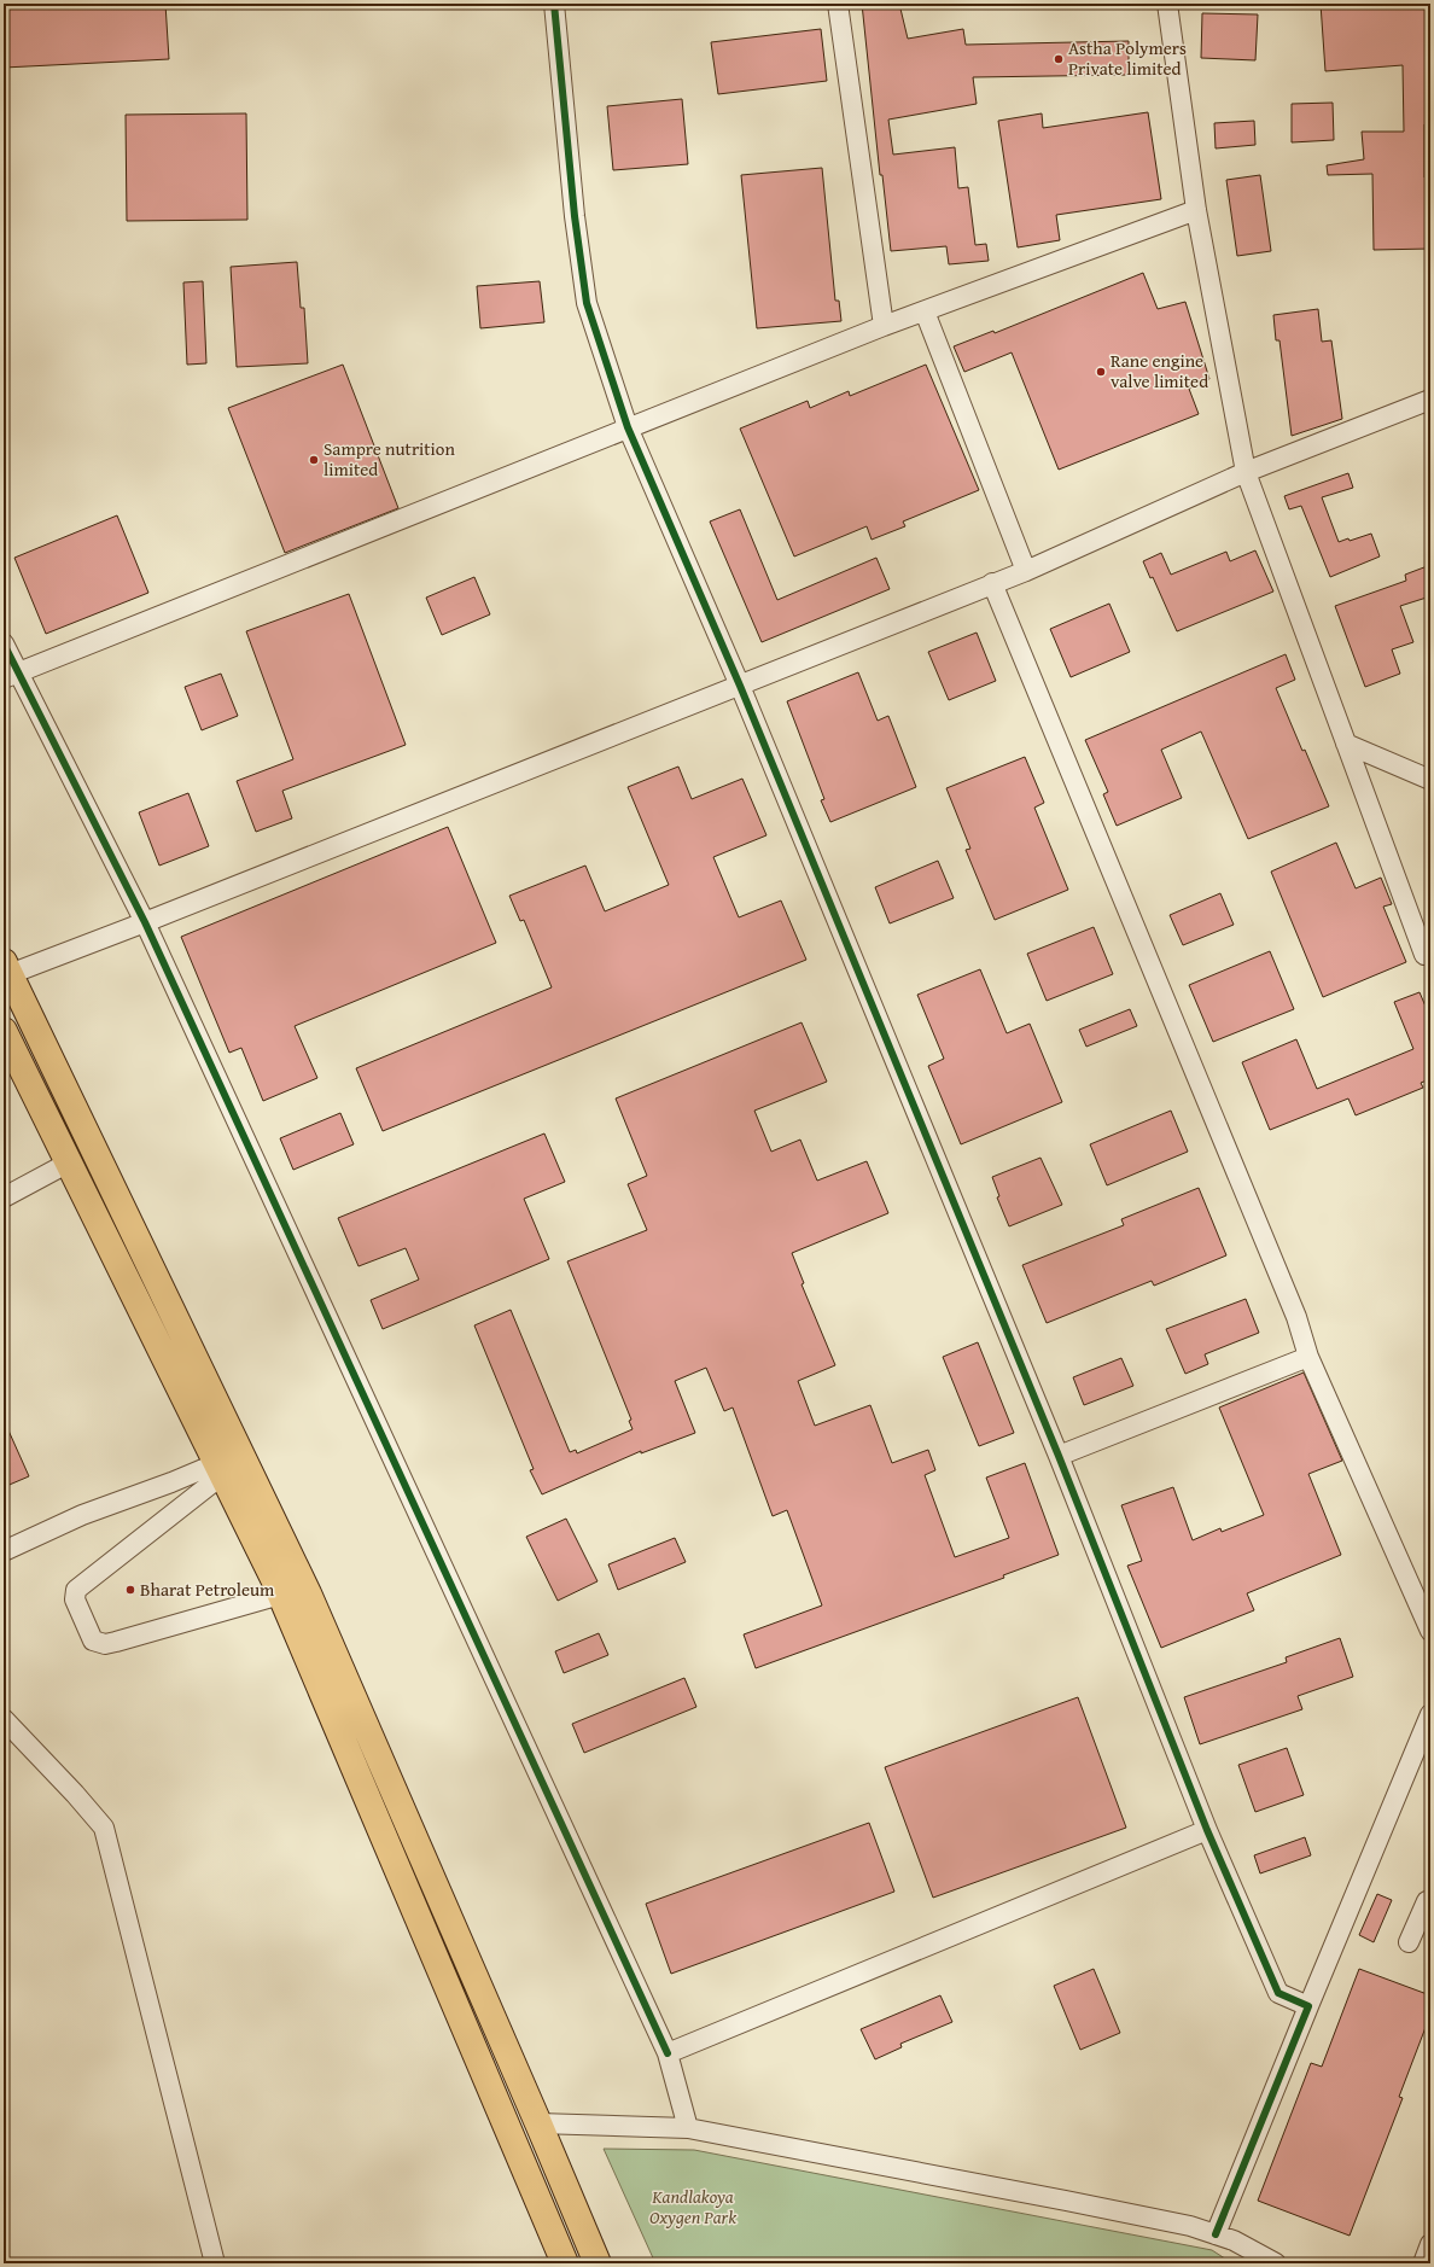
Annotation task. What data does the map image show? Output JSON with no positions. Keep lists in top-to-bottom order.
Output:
{
  "parks": ["Kandlakoya Oxygen Park"],
  "places": [
    "Astha Polymers Private limited",
    "Rane engine valve limited",
    "Sampre nutrition limited",
    "Bharat Petroleum"
  ]
}
